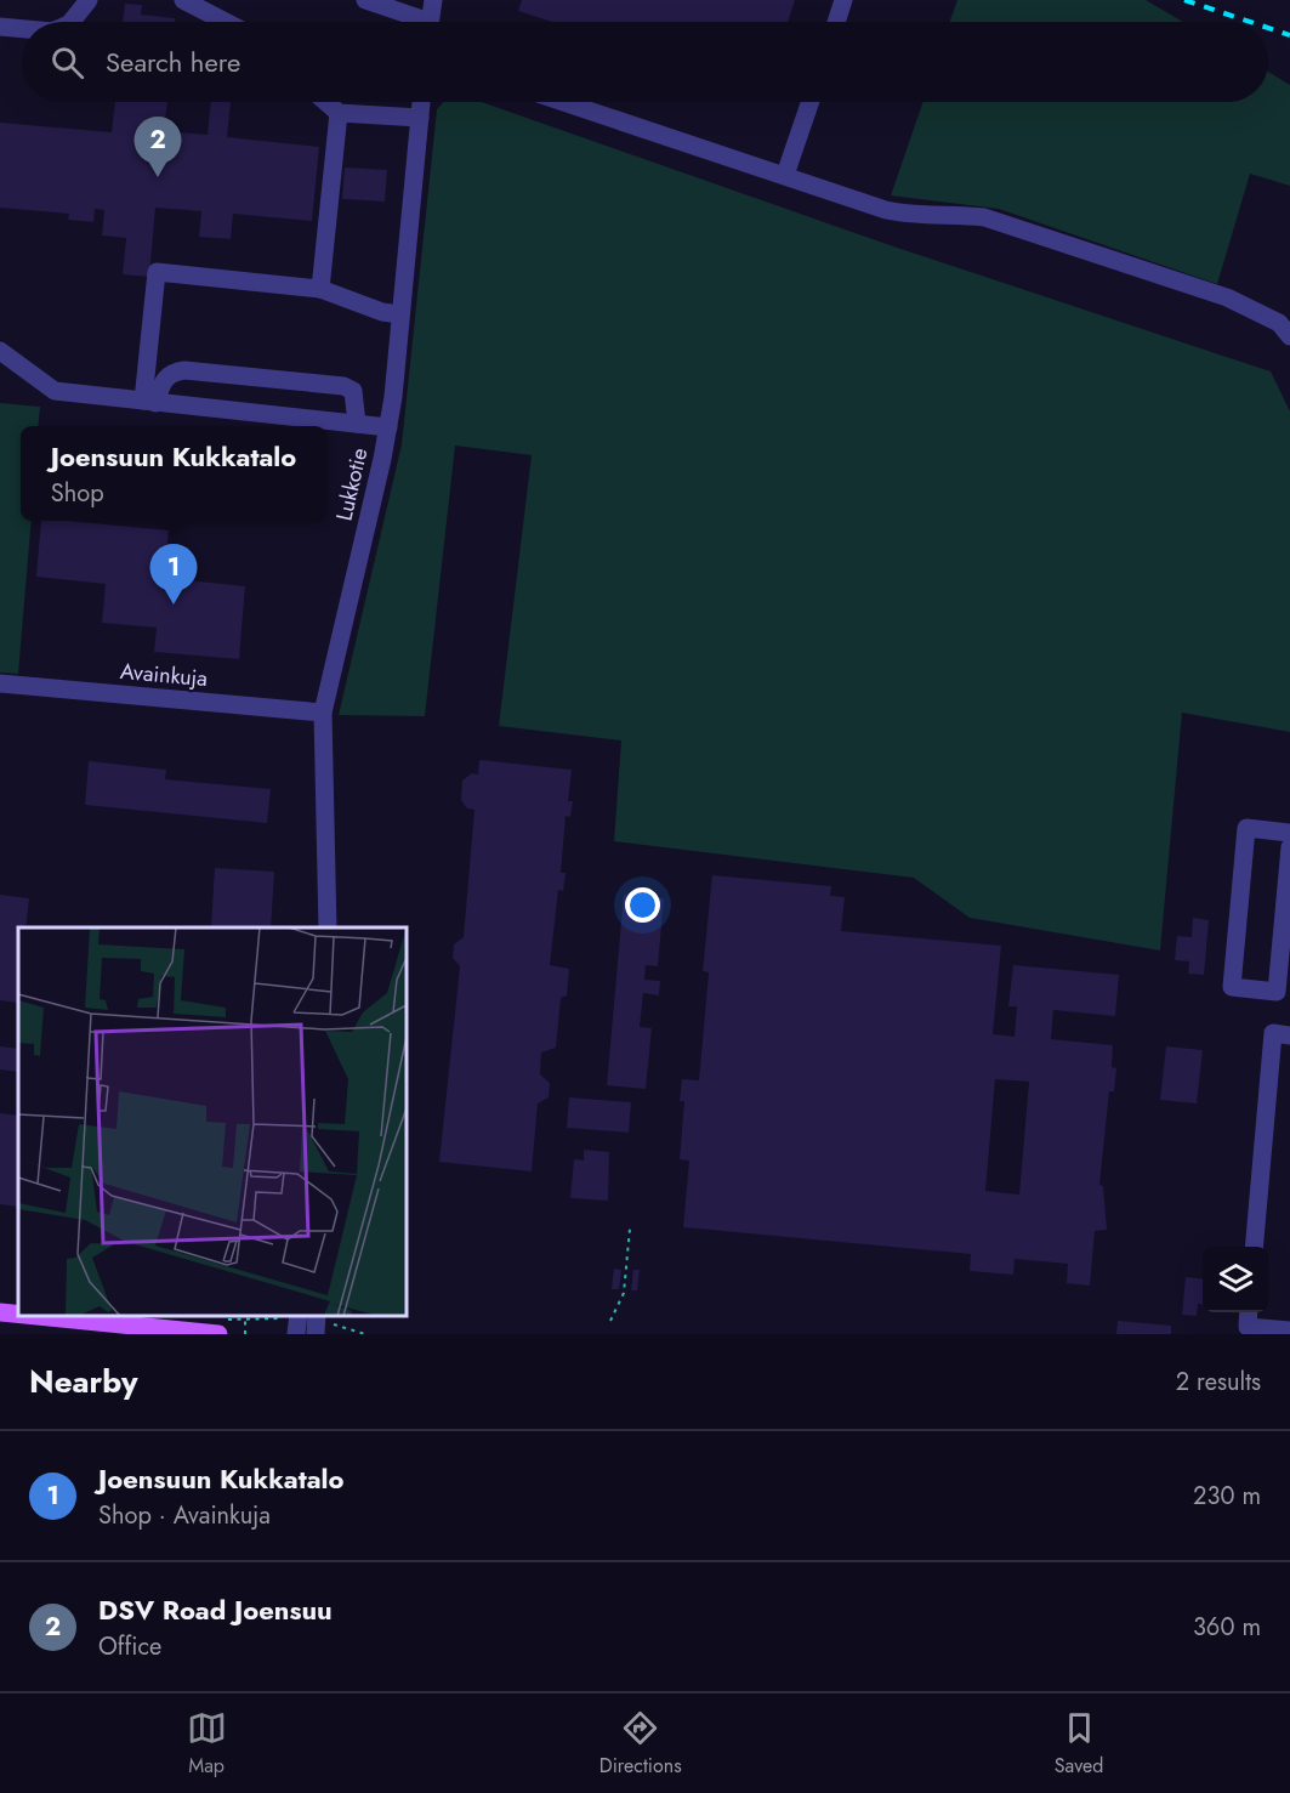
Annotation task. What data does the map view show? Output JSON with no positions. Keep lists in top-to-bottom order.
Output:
{
  "streets": {
    "street": ["Lukkotie", "Avainkuja"]
  },
  "crossings": [
    ["Lukkotie", "Avainkuja"]
  ],
  "page": {
    "search": "Search here",
    "pins": ["2", "1"],
    "popup": ["Joensuun Kukkatalo", "Shop"],
    "heading": ["Nearby", "2 results"],
    "list": [
      {
        "mark": "1",
        "name": "Joensuun Kukkatalo",
        "note": "Shop · Avainkuja",
        "value": "230 m"
      },
      {
        "mark": "2",
        "name": "DSV Road Joensuu",
        "note": "Office",
        "value": "360 m"
      }
    ],
    "nav": ["Map", "Directions", "Saved"]
  }
}
